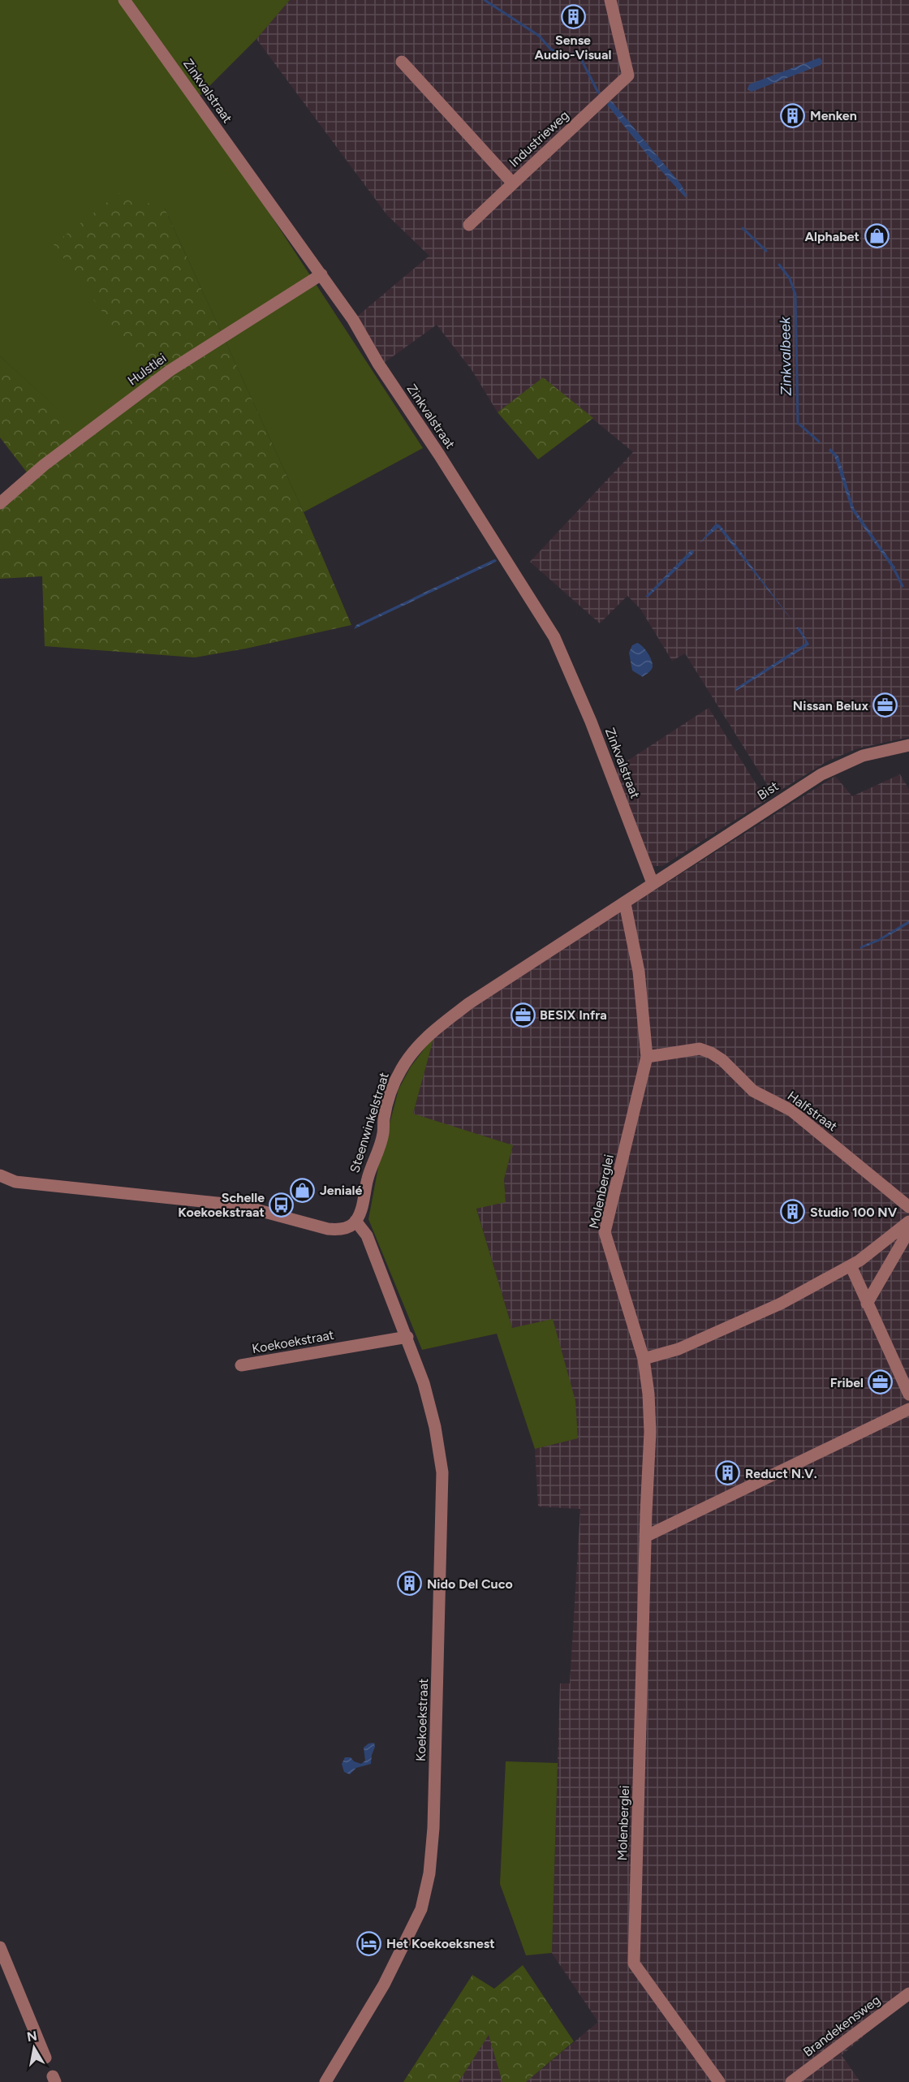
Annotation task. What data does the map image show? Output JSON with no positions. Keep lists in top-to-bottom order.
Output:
{
  "streets": {
    "street": [
      "Zinkvalstraat",
      "Industrieweg",
      "Hulstlei",
      "Bist",
      "Halfstraat",
      "Steenwinkelstraat",
      "Molenberglei",
      "Koekoekstraat",
      "Brandekensweg"
    ]
  },
  "crossings": [
    ["Zinkvalstraat", "Hulstlei"],
    ["Zinkvalstraat", "Bist"],
    ["Zinkvalstraat", "Steenwinkelstraat"],
    ["Bist", "Steenwinkelstraat"],
    ["Halfstraat", "Molenberglei"],
    ["Steenwinkelstraat", "Koekoekstraat"]
  ],
  "water": ["Zinkvalbeek"],
  "places": {
    "building": [
      "Sense Audio-Visual",
      "Menken",
      "Studio 100 NV",
      "Reduct N.V.",
      "Nido Del Cuco"
    ],
    "shop": ["Alphabet", "Jenialé"],
    "office": ["Nissan Belux", "BESIX Infra", "Fribel"],
    "bus stop": ["Schelle Koekoekstraat"],
    "hotel": ["Het Koekoeksnest"]
  },
  "north": "top"
}
